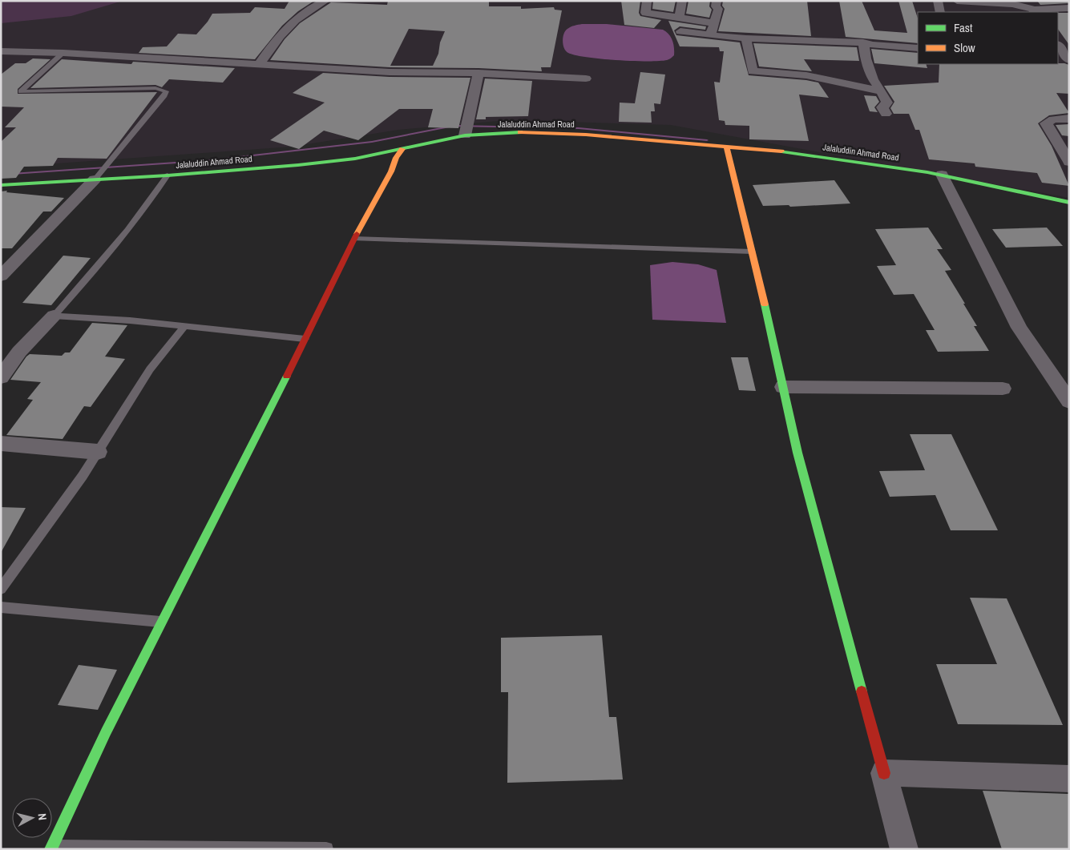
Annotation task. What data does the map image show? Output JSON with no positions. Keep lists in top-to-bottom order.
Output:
{
  "streets": {
    "street": ["Jalaluddin Ahmad Road"]
  },
  "legend": ["Fast", "Slow"],
  "north": "right"
}
